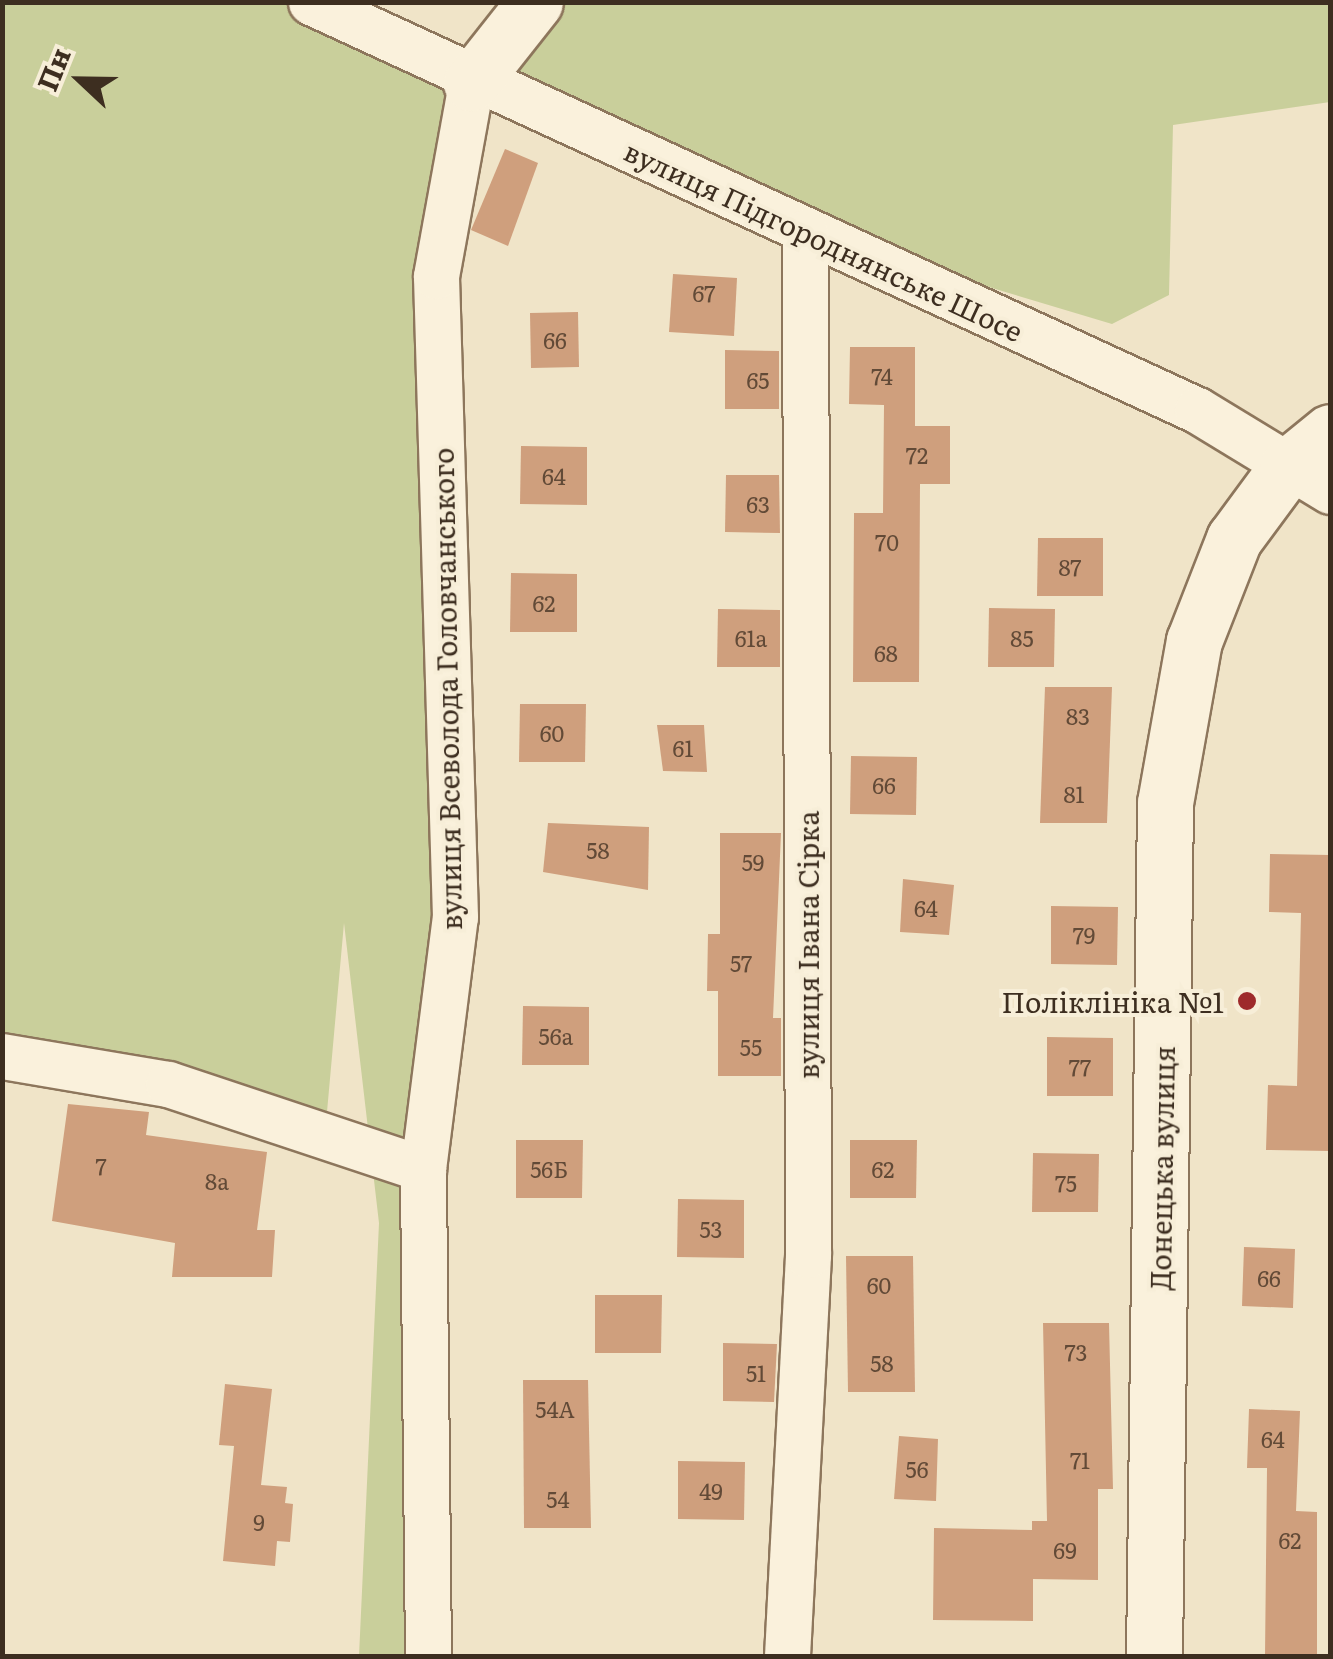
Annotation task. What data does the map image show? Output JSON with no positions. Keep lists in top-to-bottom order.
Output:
{
  "streets": {
    "street": [
      "вулиця Підгороднянське Шосе",
      "вулиця Всеволода Головчанського",
      "вулиця Івана Сірка",
      "Донецька вулиця"
    ]
  },
  "crossings": [
    ["вулиця Підгороднянське Шосе", "вулиця Всеволода Головчанського"],
    ["вулиця Підгороднянське Шосе", "вулиця Івана Сірка"],
    ["вулиця Підгороднянське Шосе", "Донецька вулиця"]
  ],
  "places": ["Поліклініка №1"],
  "house_numbers": [
    "67",
    "66",
    "74",
    "65",
    "72",
    "64",
    "63",
    "70",
    "87",
    "62",
    "61а",
    "85",
    "68",
    "83",
    "60",
    "61",
    "66",
    "81",
    "58",
    "59",
    "64",
    "79",
    "57",
    "56а",
    "55",
    "77",
    "7",
    "56Б",
    "62",
    "8а",
    "75",
    "53",
    "66",
    "60",
    "73",
    "58",
    "51",
    "54А",
    "64",
    "71",
    "56",
    "49",
    "54",
    "9",
    "62",
    "69"
  ],
  "north": "left"
}
